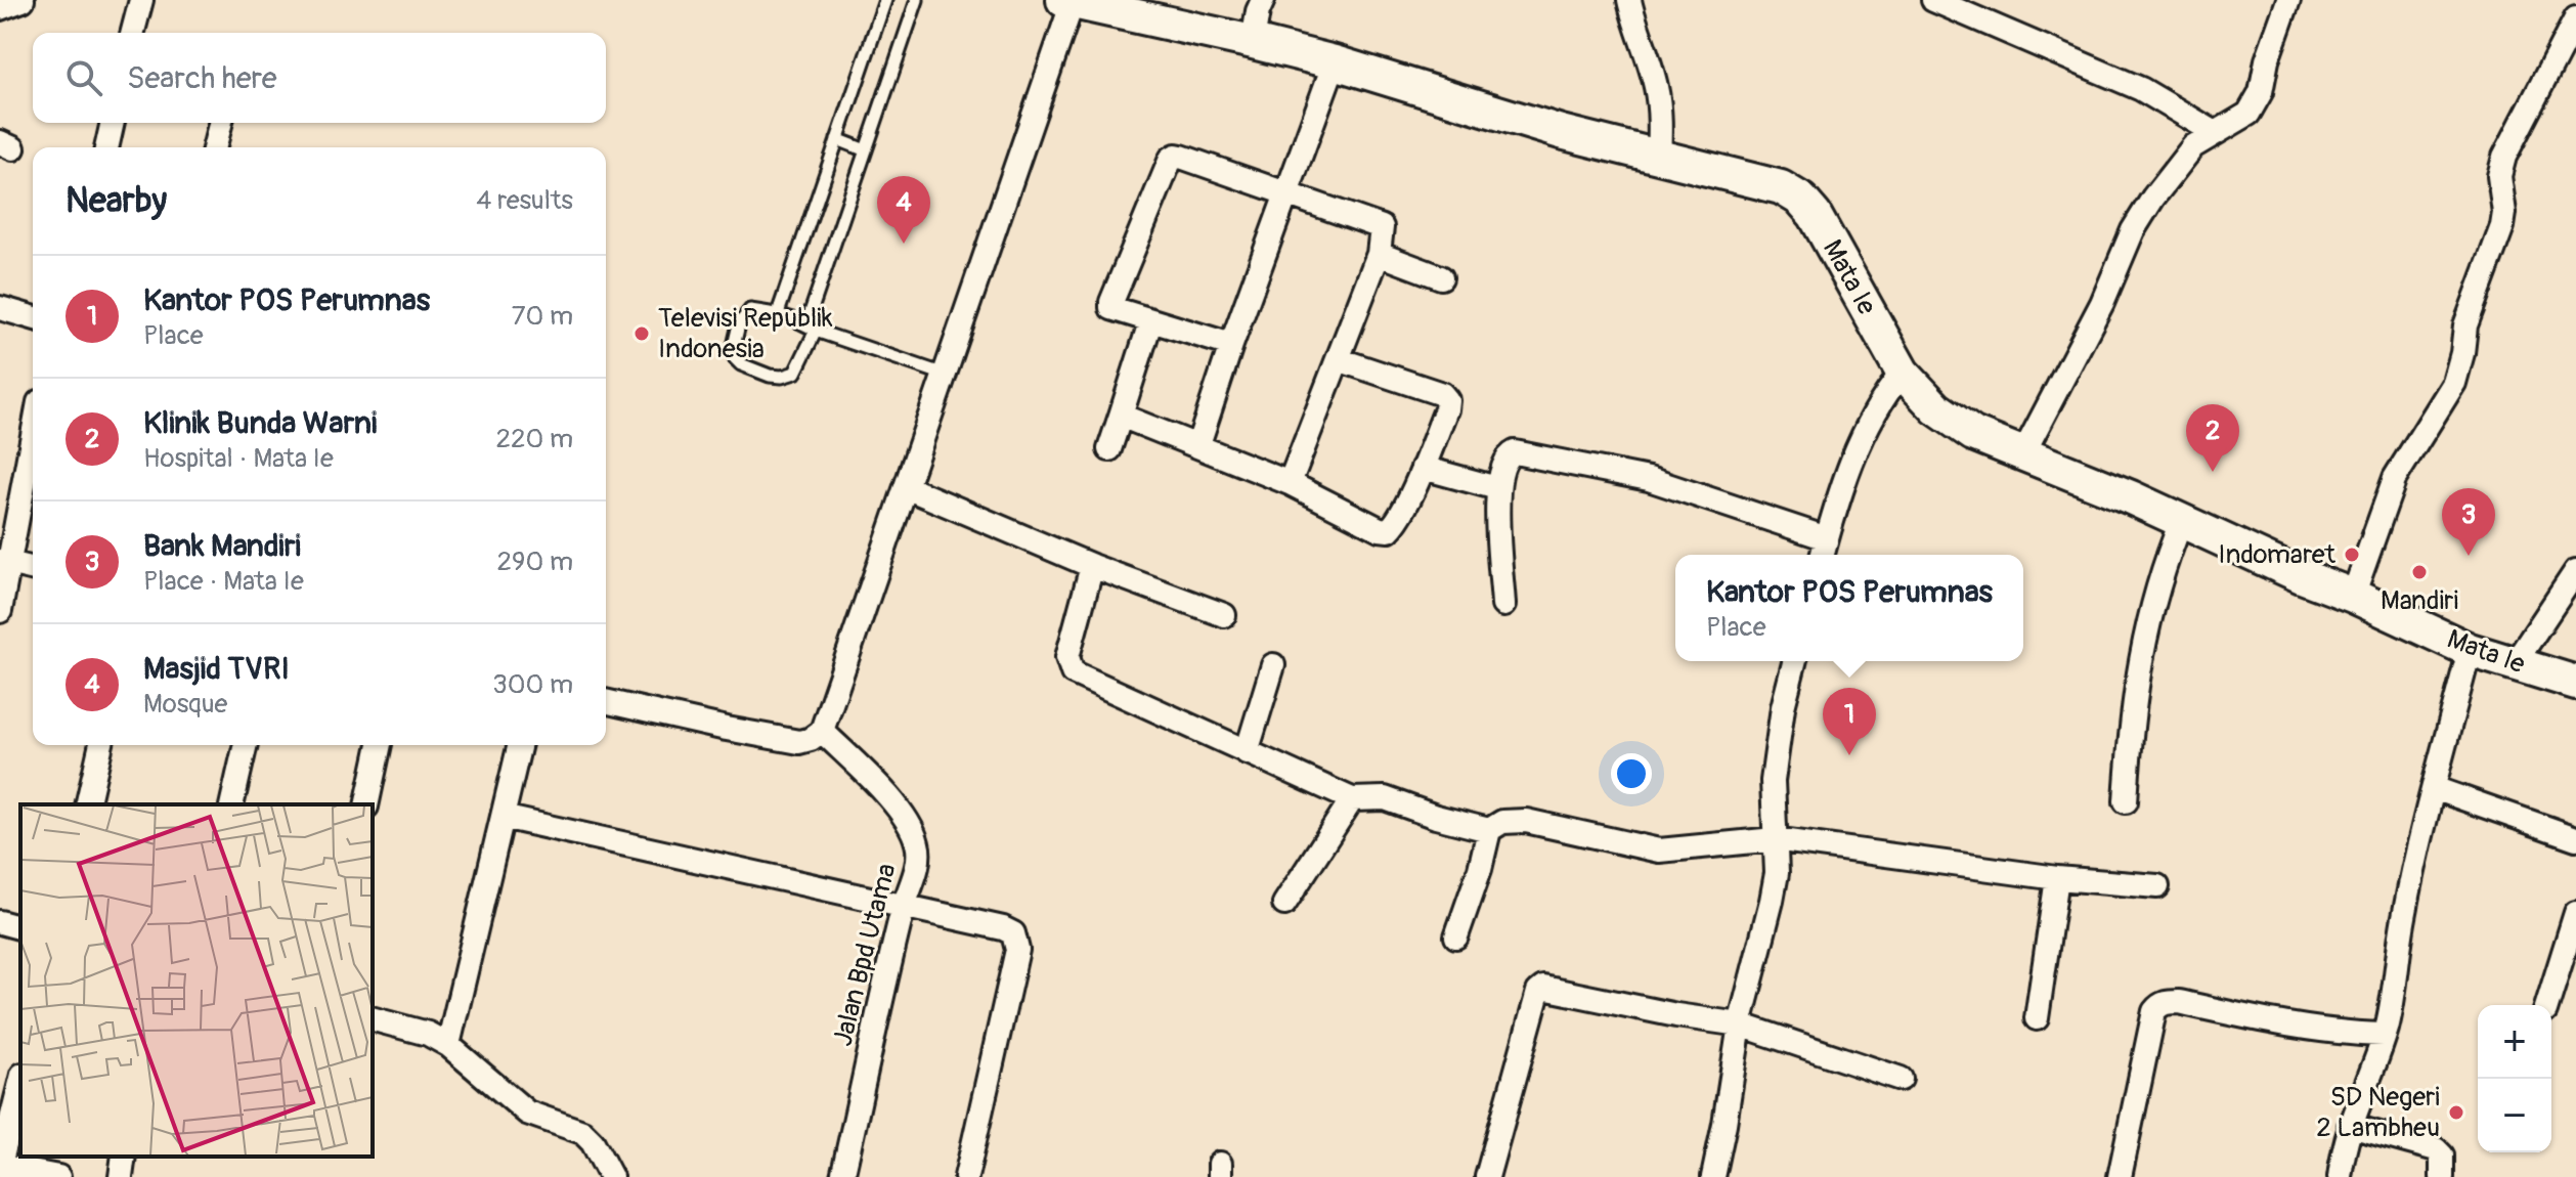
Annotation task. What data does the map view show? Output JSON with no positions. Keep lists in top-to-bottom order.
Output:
{
  "streets": {
    "street": ["Mata Ie", "Jalan Bpd Utama"]
  },
  "places": [
    "Televisi Republik Indonesia",
    "Indomaret",
    "Mandiri",
    "SD Negeri 2 Lambheu"
  ],
  "page": {
    "search": "Search here",
    "heading": ["Nearby", "4 results"],
    "pins": [
      "4",
      "2",
      "3",
      "1"
    ],
    "list": [
      {
        "mark": "1",
        "name": "Kantor POS Perumnas",
        "note": "Place",
        "value": "70 m"
      },
      {
        "mark": "2",
        "name": "Klinik Bunda Warni",
        "note": "Hospital · Mata Ie",
        "value": "220 m"
      },
      {
        "mark": "3",
        "name": "Bank Mandiri",
        "note": "Place · Mata Ie",
        "value": "290 m"
      },
      {
        "mark": "4",
        "name": "Masjid TVRI",
        "note": "Mosque",
        "value": "300 m"
      }
    ],
    "popup": ["Kantor POS Perumnas", "Place"],
    "map_buttons": ["+", "−"]
  }
}
